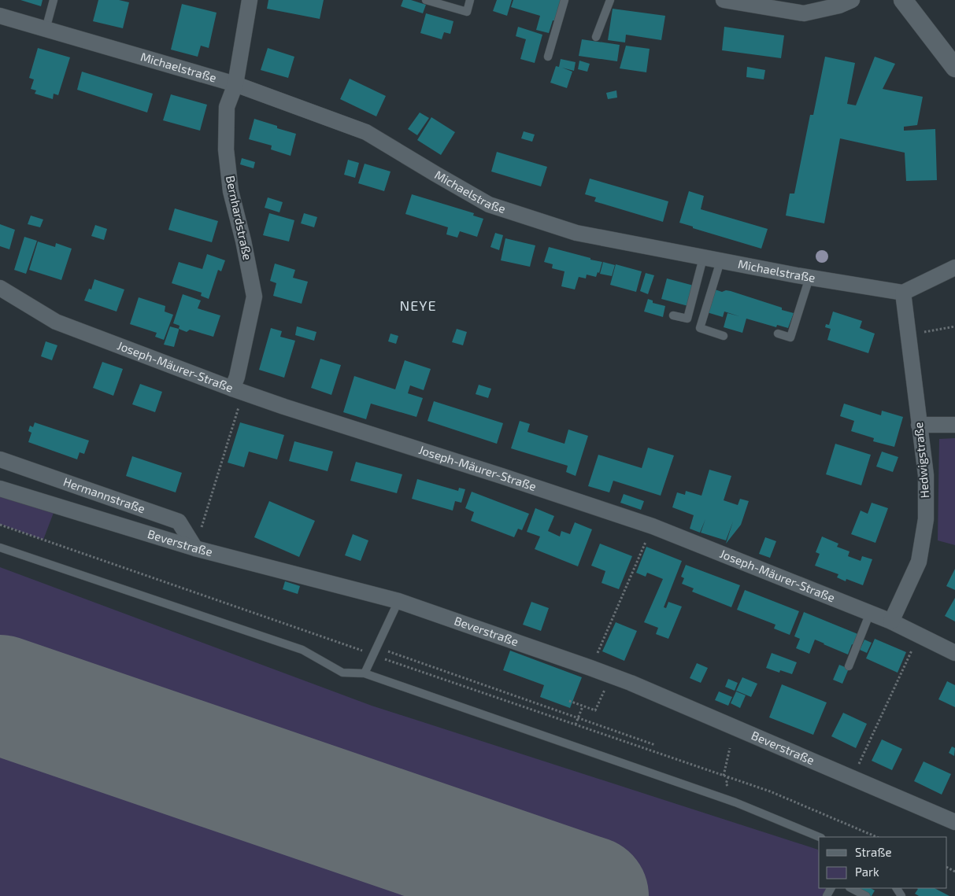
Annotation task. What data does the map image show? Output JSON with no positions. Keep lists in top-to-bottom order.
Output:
{
  "streets": {
    "street": [
      "Michaelstraße",
      "Bernhardstraße",
      "Joseph-Mäurer-Straße",
      "Hedwigstraße",
      "Hermannstraße",
      "Beverstraße"
    ]
  },
  "crossings": [
    ["Michaelstraße", "Bernhardstraße"],
    ["Michaelstraße", "Hedwigstraße"],
    ["Bernhardstraße", "Joseph-Mäurer-Straße"],
    ["Joseph-Mäurer-Straße", "Hedwigstraße"],
    ["Hermannstraße", "Beverstraße"]
  ],
  "districts": ["NEYE"],
  "legend": ["Straße", "Park"]
}
